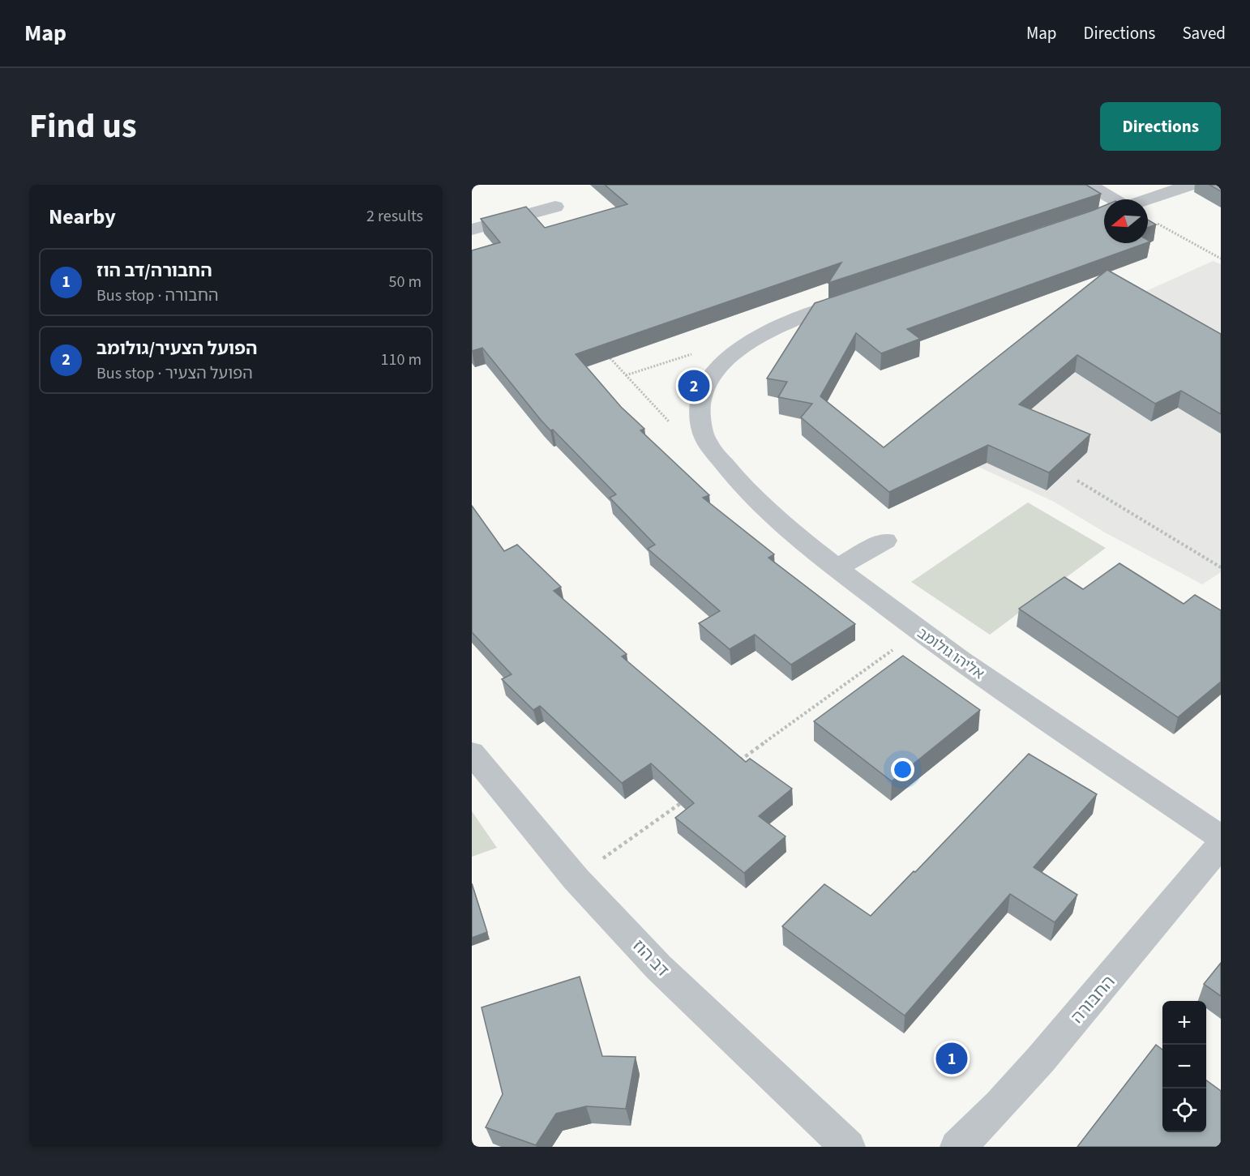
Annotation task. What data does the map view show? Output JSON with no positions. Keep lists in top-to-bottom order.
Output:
{
  "streets": {
    "street": ["אליהו גולומב", "דב הוז", "החבורה"]
  },
  "north": "left",
  "page": {
    "header": "Map",
    "nav": ["Map", "Directions", "Saved"],
    "title": "Find us",
    "buttons": "Directions",
    "heading": ["Nearby", "2 results"],
    "list": [
      {
        "mark": "1",
        "name": "החבורה/דב הוז",
        "note": "Bus stop · החבורה",
        "value": "50 m"
      },
      {
        "mark": "2",
        "name": "הפועל הצעיר/גולומב",
        "note": "Bus stop · הפועל הצעיר",
        "value": "110 m"
      }
    ],
    "pins": ["2", "1"],
    "map_buttons": ["+", "−"]
  }
}
